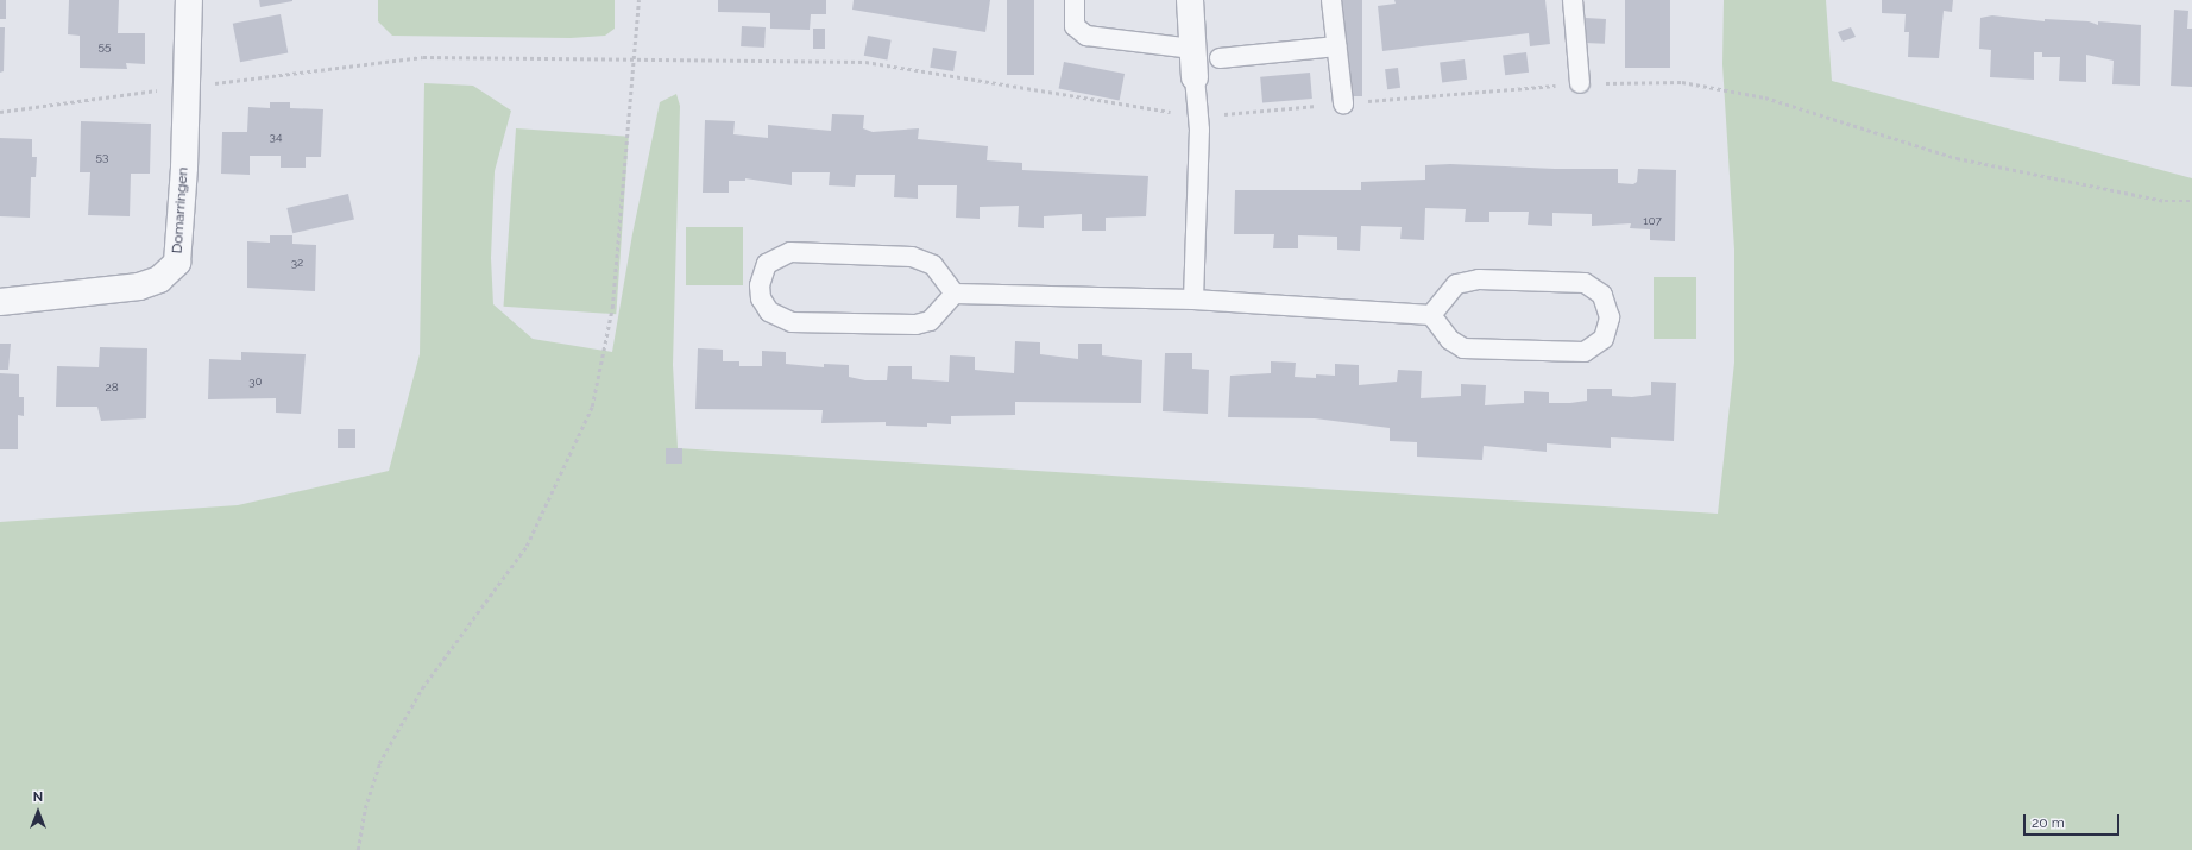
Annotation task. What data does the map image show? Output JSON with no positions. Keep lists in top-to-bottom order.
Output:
{
  "streets": {
    "street": ["Domarringen"]
  },
  "house_numbers": [
    "55",
    "34",
    "53",
    "107",
    "32",
    "30",
    "28"
  ],
  "scale_bar": "20 m",
  "north": "top"
}
